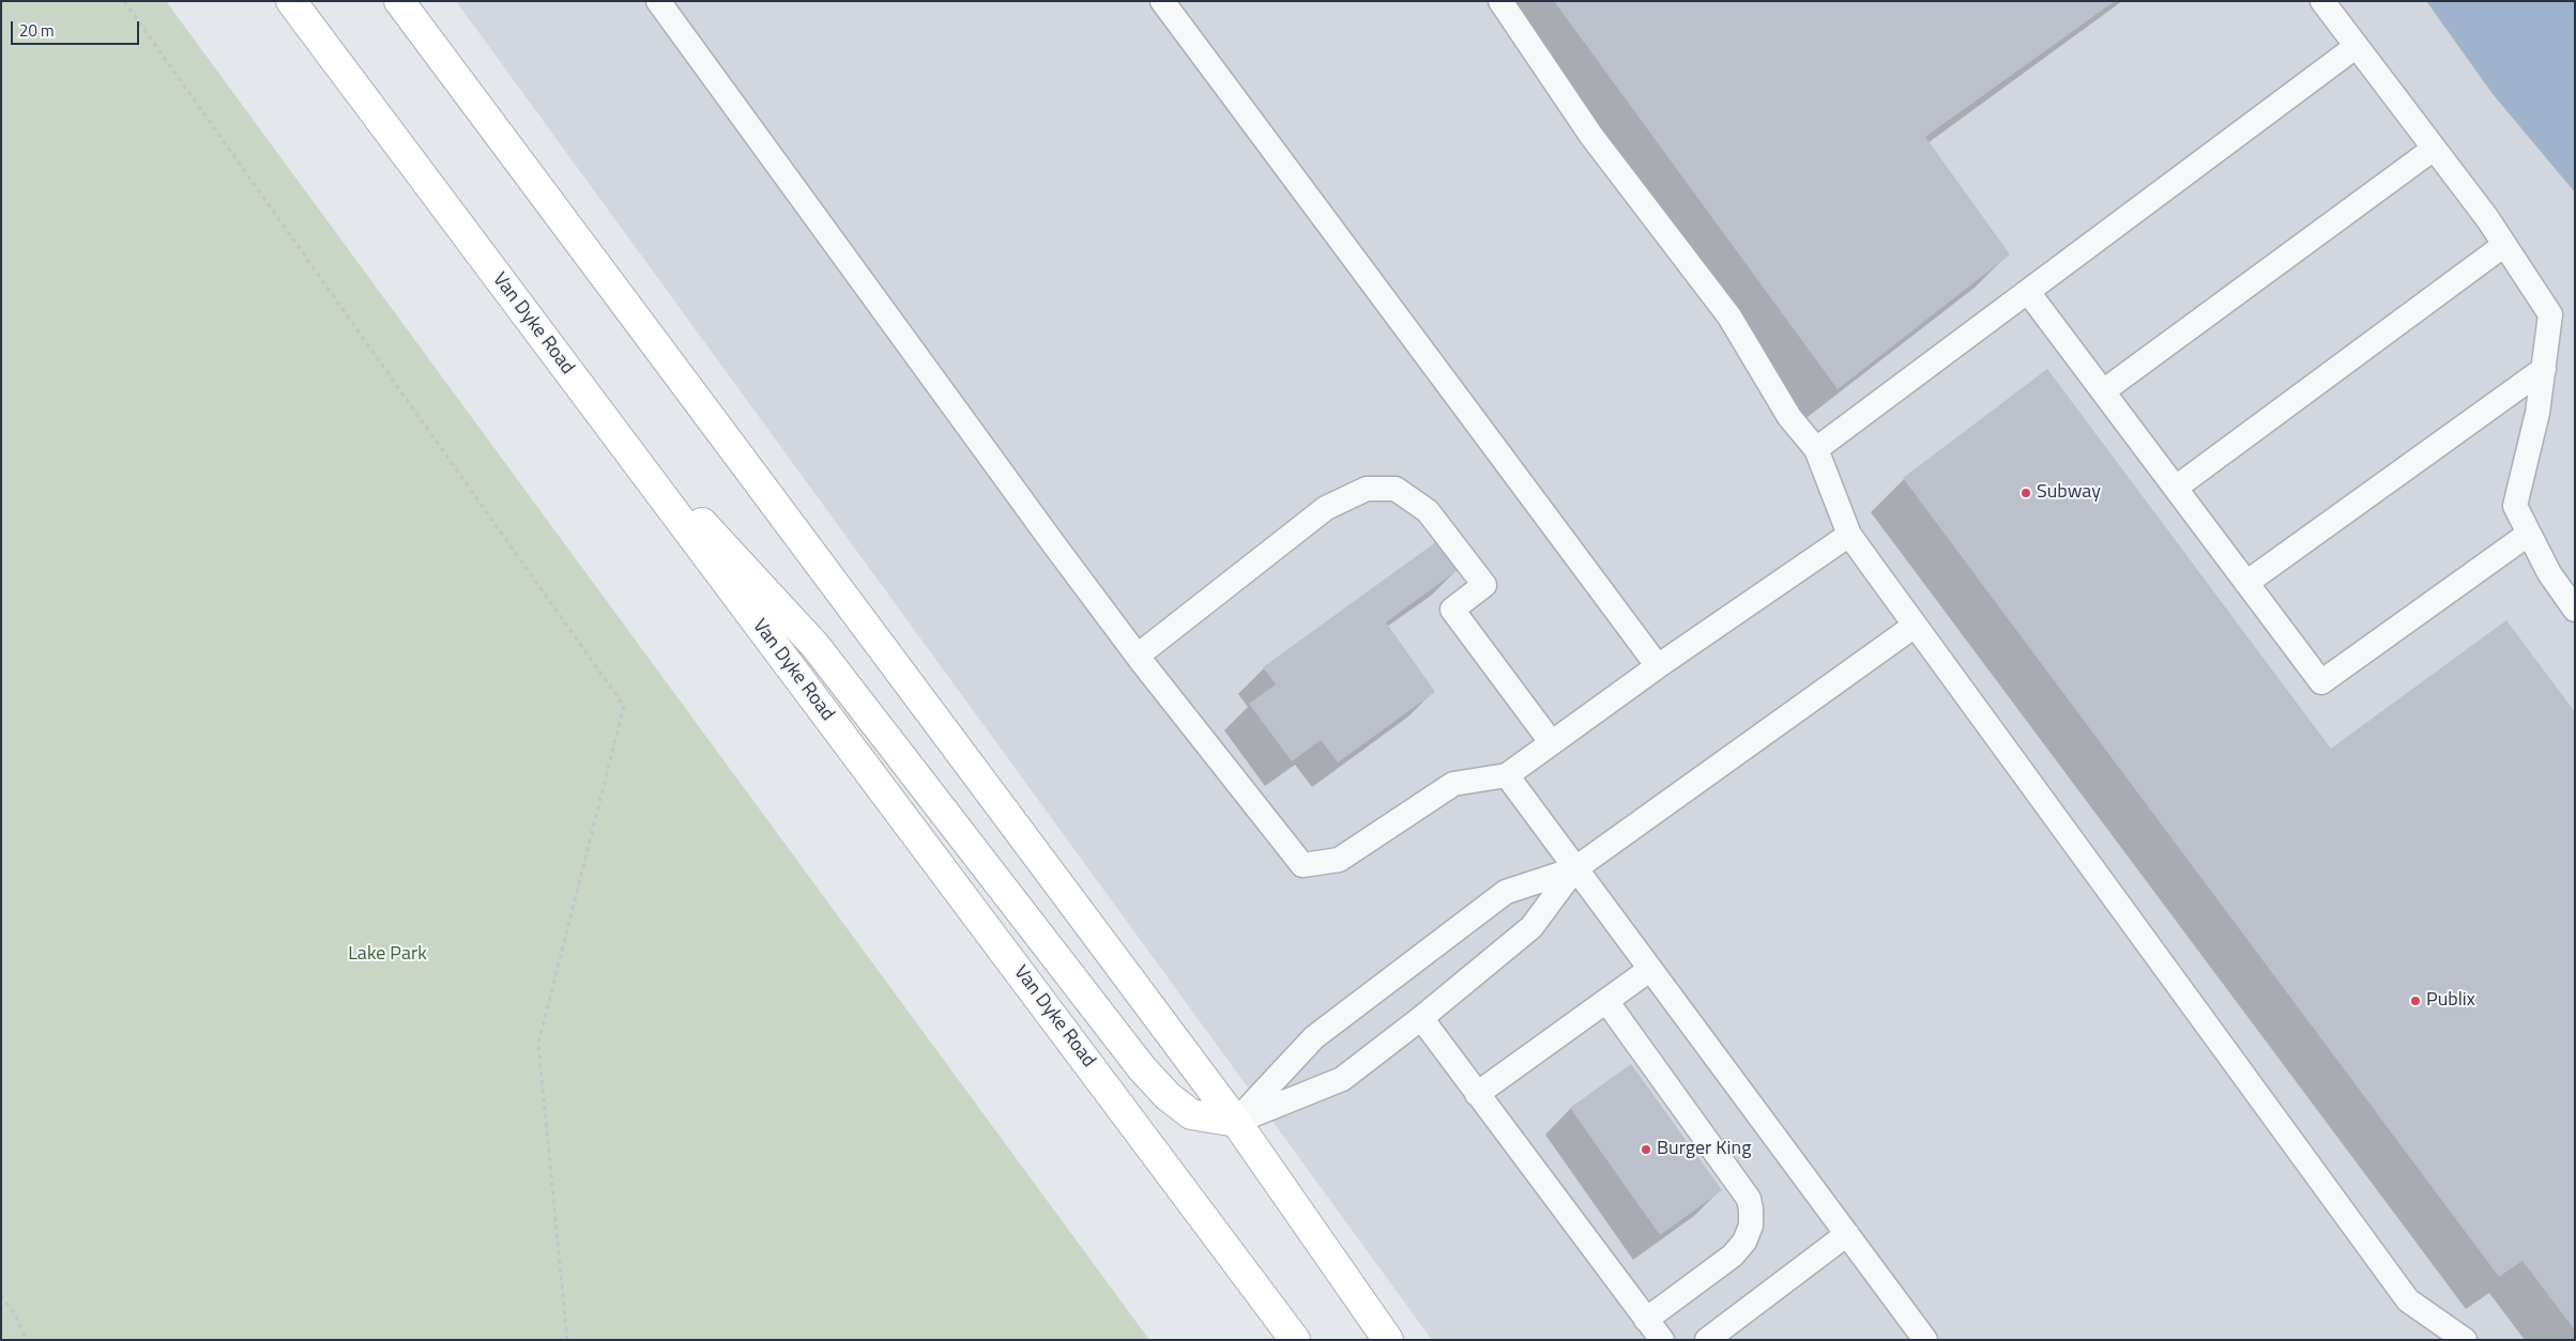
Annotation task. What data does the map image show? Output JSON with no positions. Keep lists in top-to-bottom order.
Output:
{
  "streets": {
    "main road": ["Van Dyke Road"]
  },
  "parks": ["Lake Park"],
  "places": ["Subway", "Publix", "Burger King"],
  "scale_bar": "20 m"
}
